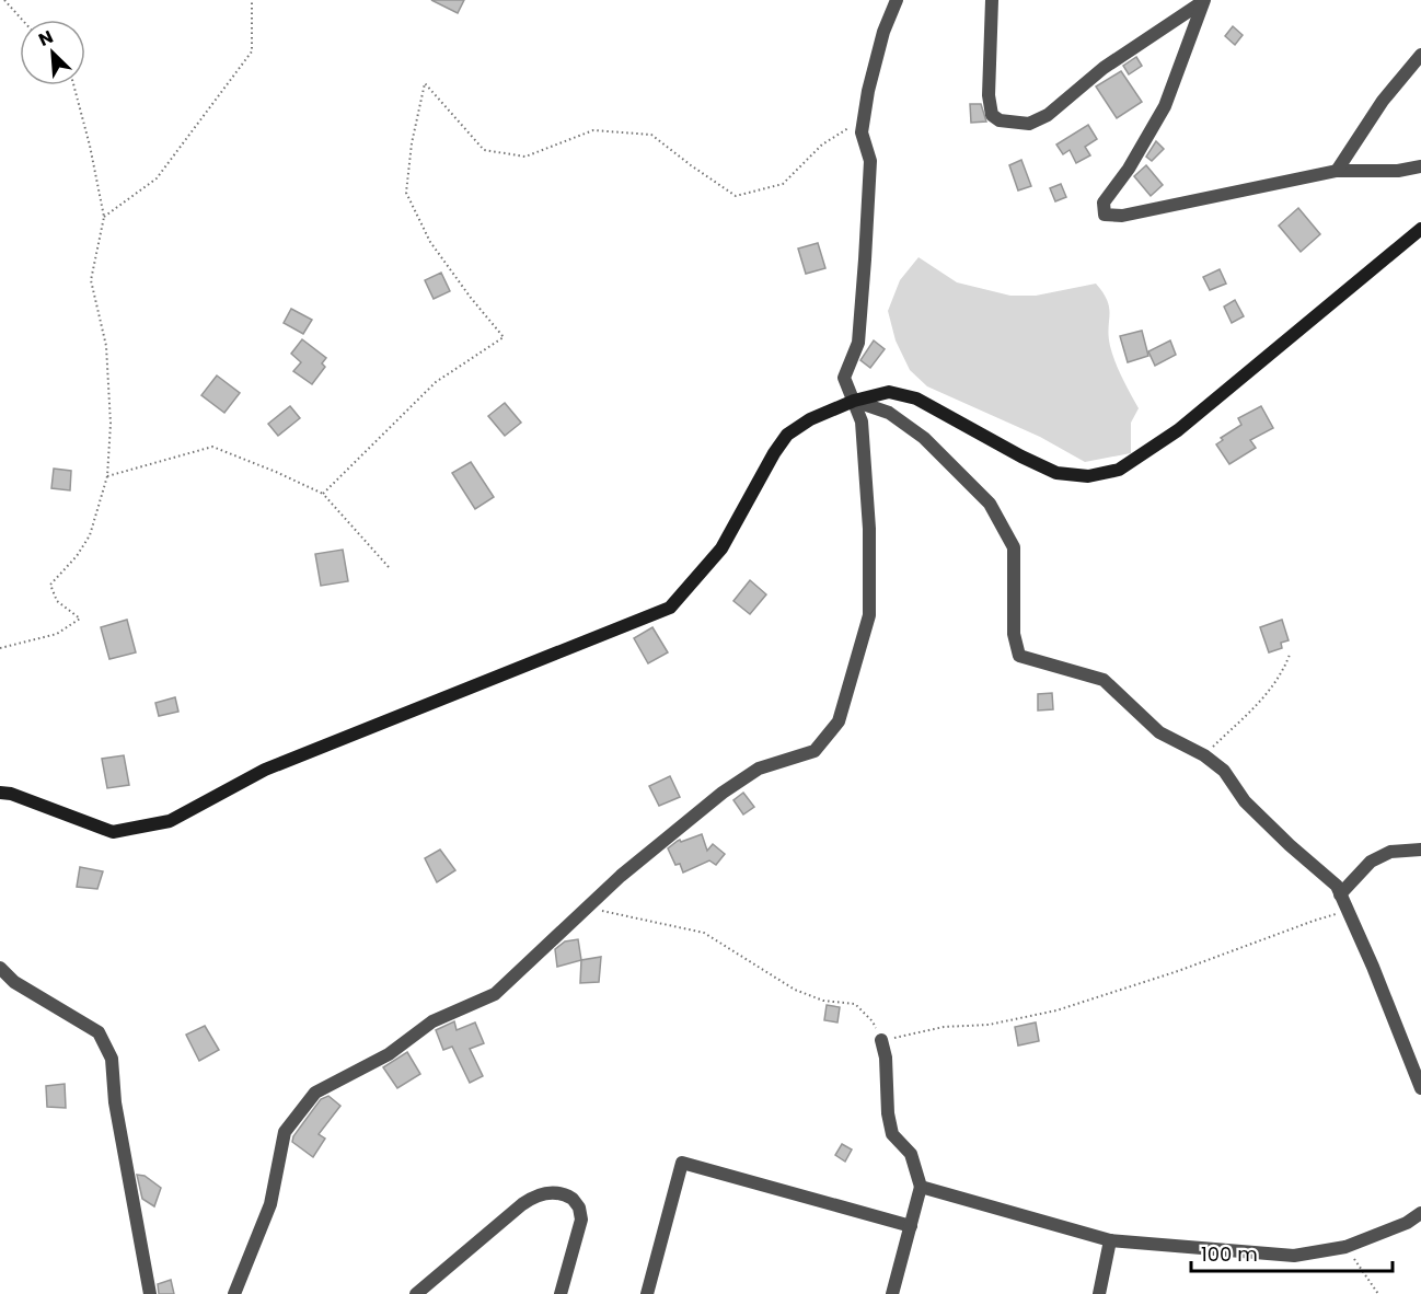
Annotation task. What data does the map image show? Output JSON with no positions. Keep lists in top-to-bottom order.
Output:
{
  "scale_bar": "100 m",
  "north": "top left"
}
